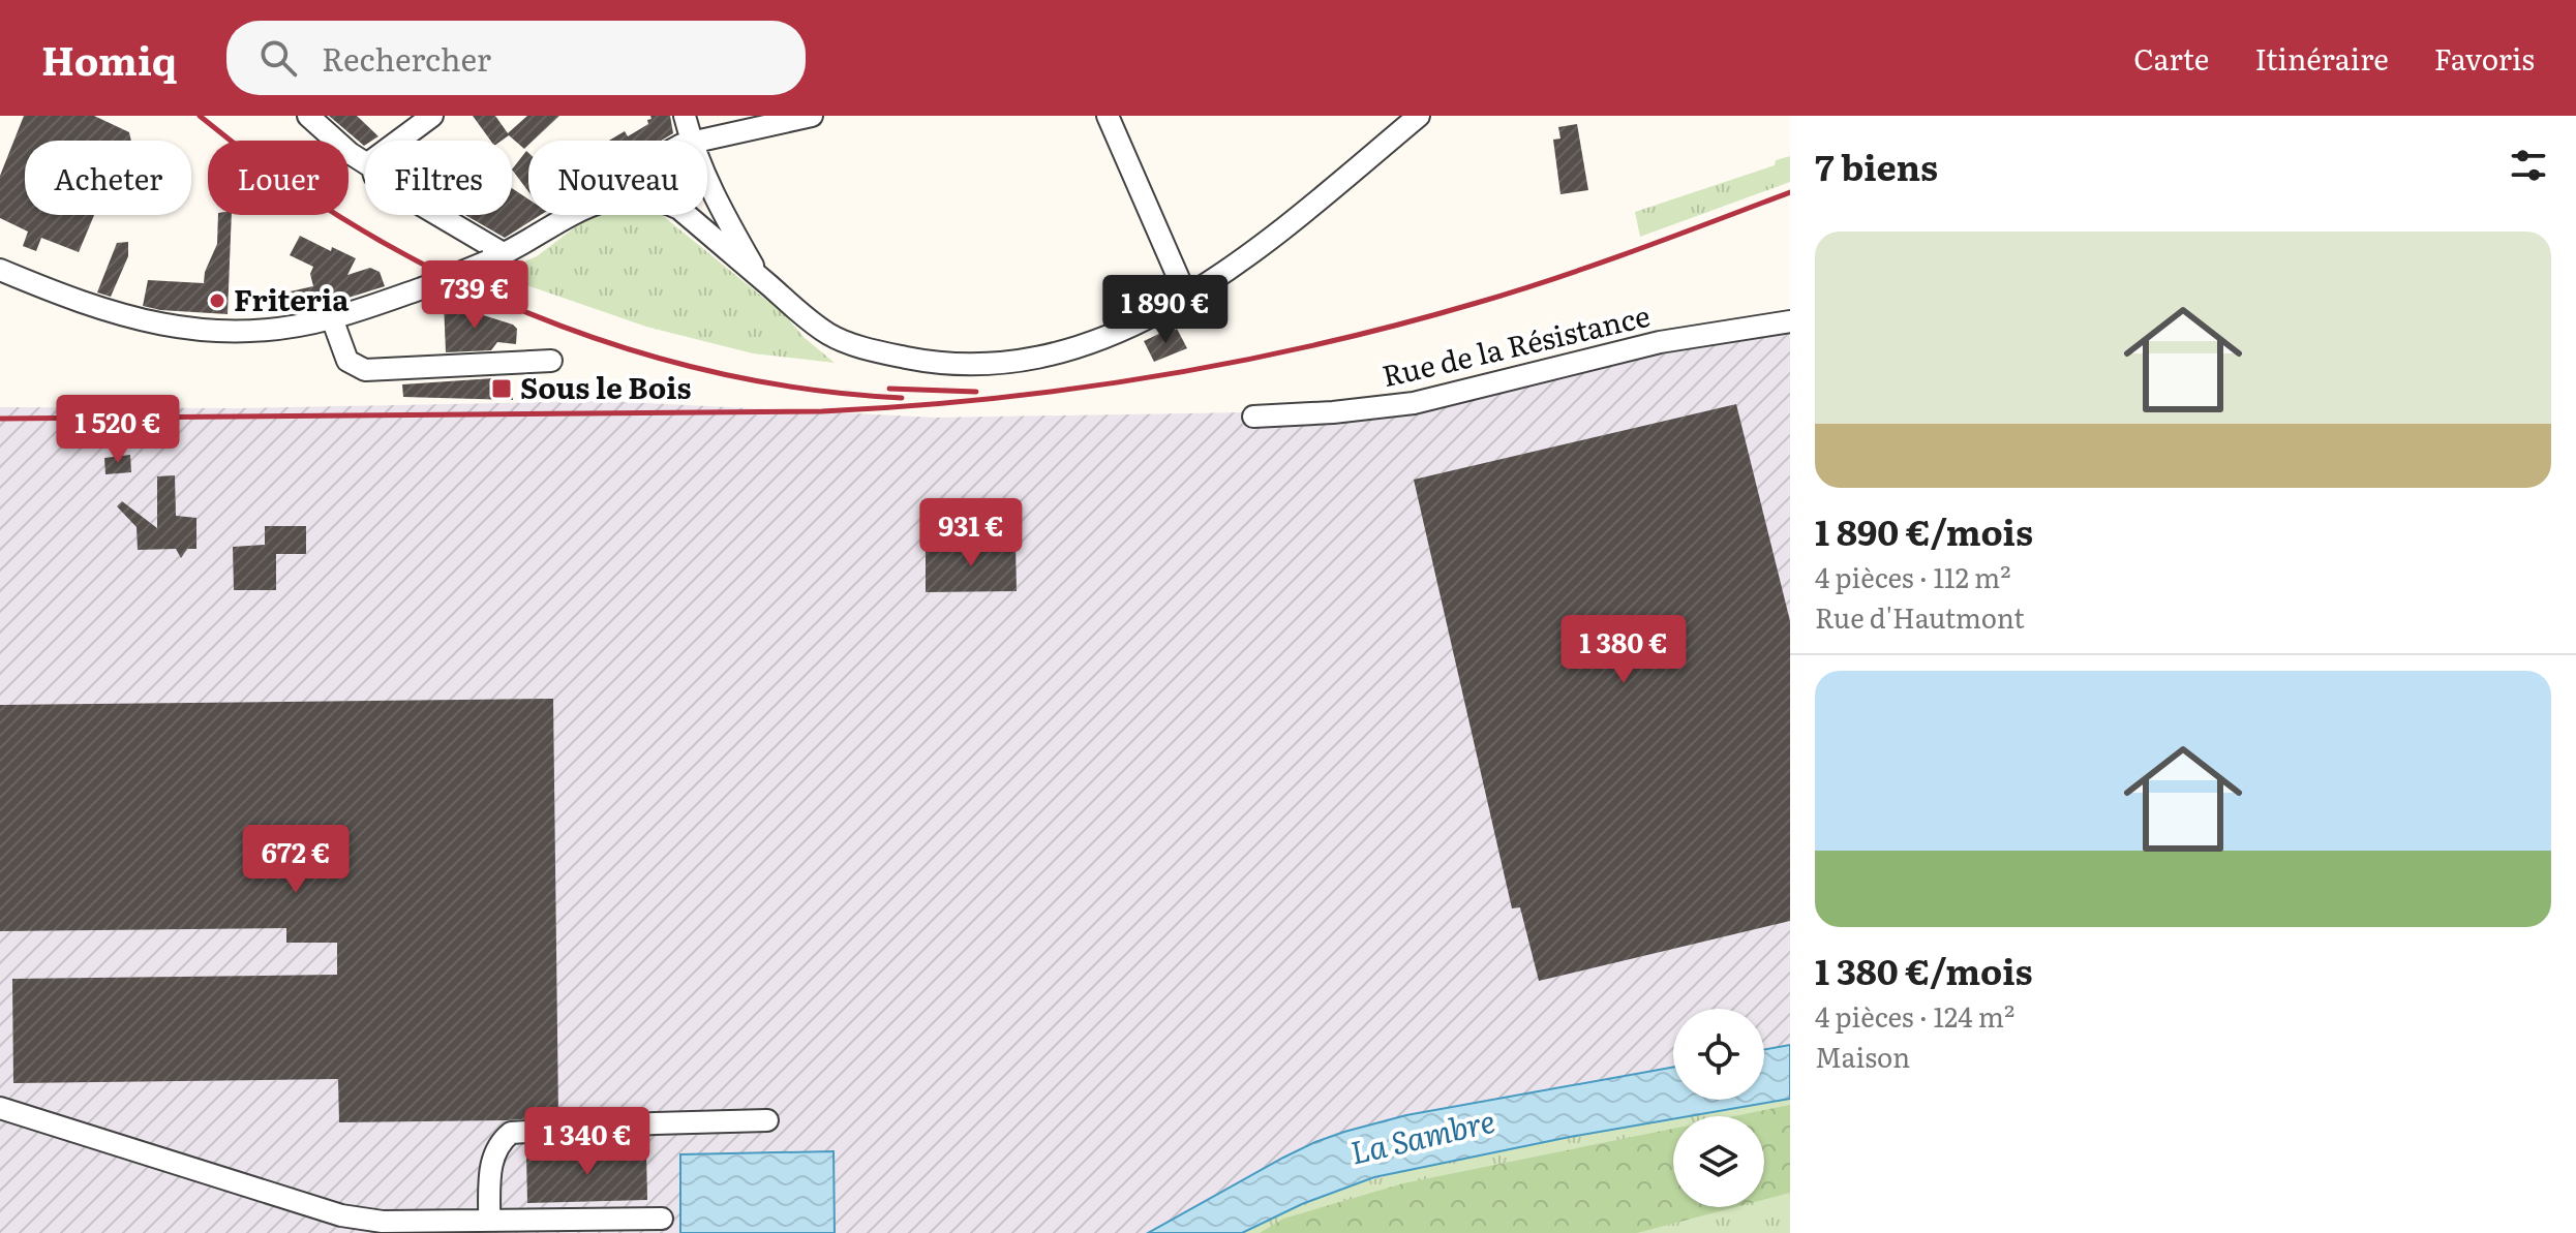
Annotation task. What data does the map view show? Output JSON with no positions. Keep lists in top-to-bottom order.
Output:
{
  "streets": {
    "street": ["Rue de la Résistance"]
  },
  "water": ["La Sambre"],
  "places": {
    "other": ["Friteria"],
    "transit": ["Sous le Bois"]
  },
  "page": {
    "header": "Homiq",
    "search": "Rechercher",
    "nav": ["Carte", "Itinéraire", "Favoris"],
    "heading": "7 biens",
    "chip": [
      "Acheter",
      "Louer",
      "Filtres",
      "Nouveau"
    ],
    "list": [
      {
        "name": "1 890 €/mois",
        "note": "4 pièces · 112 m² · Rue d'Hautmont"
      },
      {
        "name": "1 380 €/mois",
        "note": "4 pièces · 124 m² · Maison"
      }
    ],
    "price": [
      "739 €",
      "1 890 €",
      "1 520 €",
      "931 €",
      "1 380 €",
      "672 €",
      "1 340 €"
    ]
  }
}
